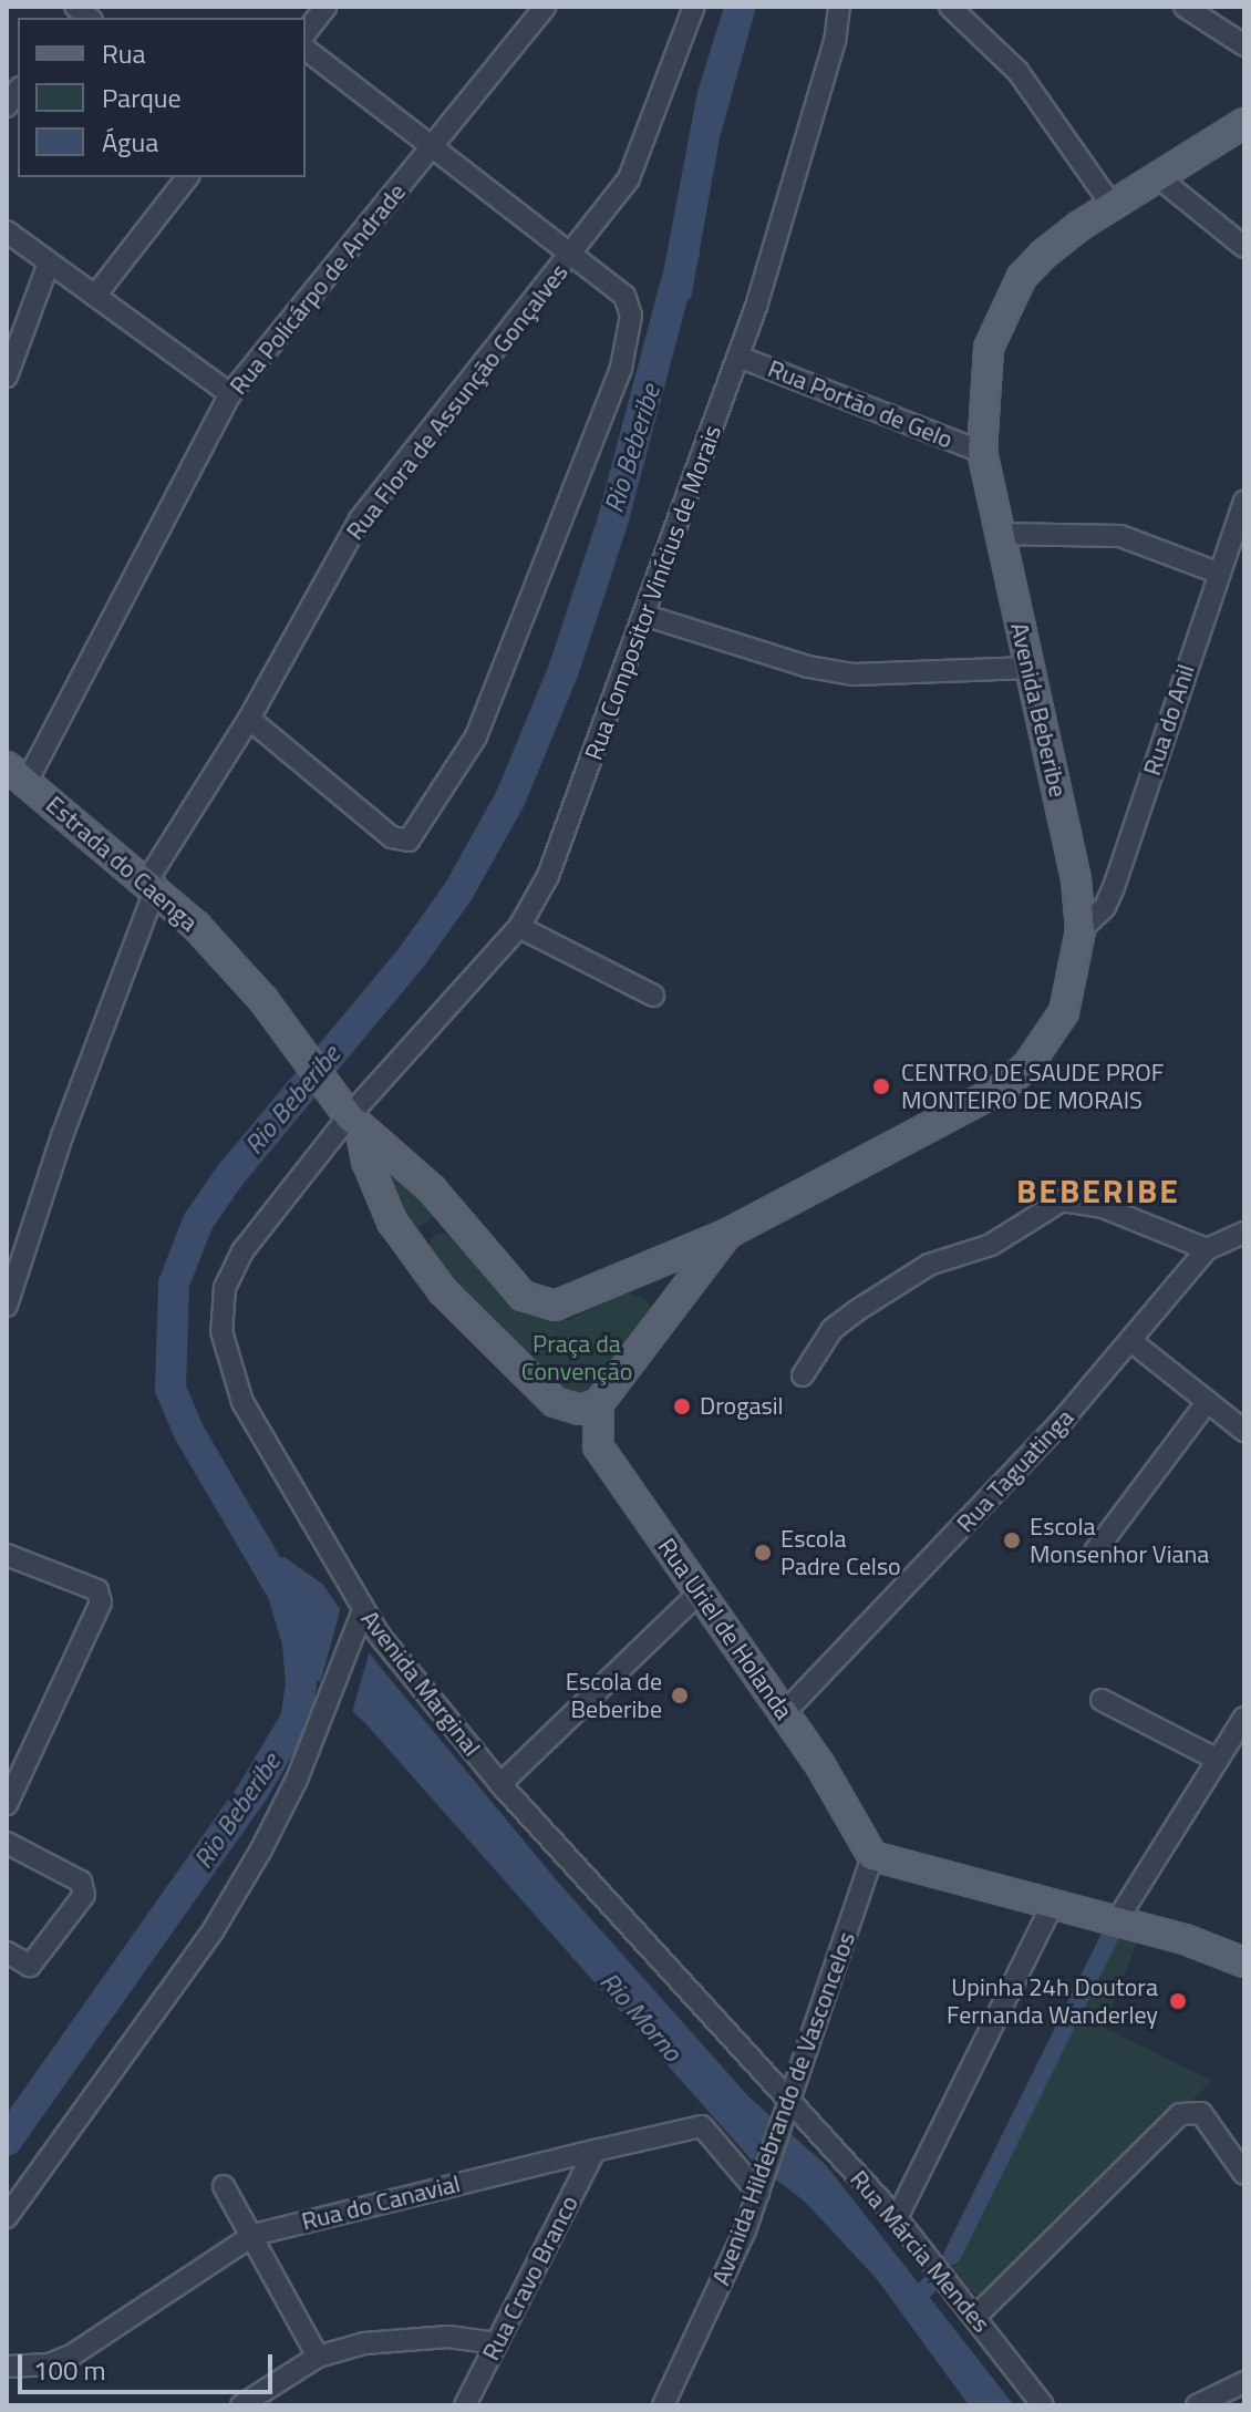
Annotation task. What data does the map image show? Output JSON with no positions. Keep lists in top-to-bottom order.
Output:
{
  "streets": {
    "main road": ["Avenida Beberibe", "Estrada do Caenga", "Rua Uriel de Holanda"],
    "street": [
      "Rua Policárpo de Andrade",
      "Rua Flora de Assunção Gonçalves",
      "Rua Portão de Gelo",
      "Rua Compositor Vinícius de Morais",
      "Rua do Anil",
      "Rua Taguatinga",
      "Avenida Marginal",
      "Avenida Hildebrando de Vasconcelos",
      "Rua do Canavial",
      "Rua Márcia Mendes",
      "Rua Cravo Branco"
    ]
  },
  "crossings": [
    ["Rua Policárpo de Andrade", "Estrada do Caenga"],
    ["Rua Flora de Assunção Gonçalves", "Estrada do Caenga"],
    ["Rua Portão de Gelo", "Rua Compositor Vinícius de Morais"],
    ["Rua Portão de Gelo", "Avenida Beberibe"],
    ["Rua Compositor Vinícius de Morais", "Estrada do Caenga"],
    ["Rua Compositor Vinícius de Morais", "Avenida Marginal"],
    ["Avenida Beberibe", "Rua do Anil"],
    ["Avenida Beberibe", "Rua Uriel de Holanda"],
    ["Estrada do Caenga", "Avenida Marginal"],
    ["Rua Taguatinga", "Rua Uriel de Holanda"],
    ["Rua Uriel de Holanda", "Avenida Hildebrando de Vasconcelos"],
    ["Avenida Marginal", "Avenida Hildebrando de Vasconcelos"],
    ["Avenida Marginal", "Rua Márcia Mendes"],
    ["Avenida Hildebrando de Vasconcelos", "Rua do Canavial"],
    ["Avenida Hildebrando de Vasconcelos", "Rua Márcia Mendes"],
    ["Rua do Canavial", "Rua Cravo Branco"]
  ],
  "districts": ["BEBERIBE"],
  "water": ["Rio Beberibe", "Rio Morno"],
  "parks": ["Praça da Convenção"],
  "places": [
    "CENTRO DE SAUDE PROF MONTEIRO DE MORAIS",
    "Drogasil",
    "Escola Monsenhor Viana",
    "Escola Padre Celso",
    "Escola de Beberibe",
    "Upinha 24h Doutora Fernanda Wanderley"
  ],
  "legend": ["Rua", "Parque", "Água"],
  "scale_bar": "100 m"
}
